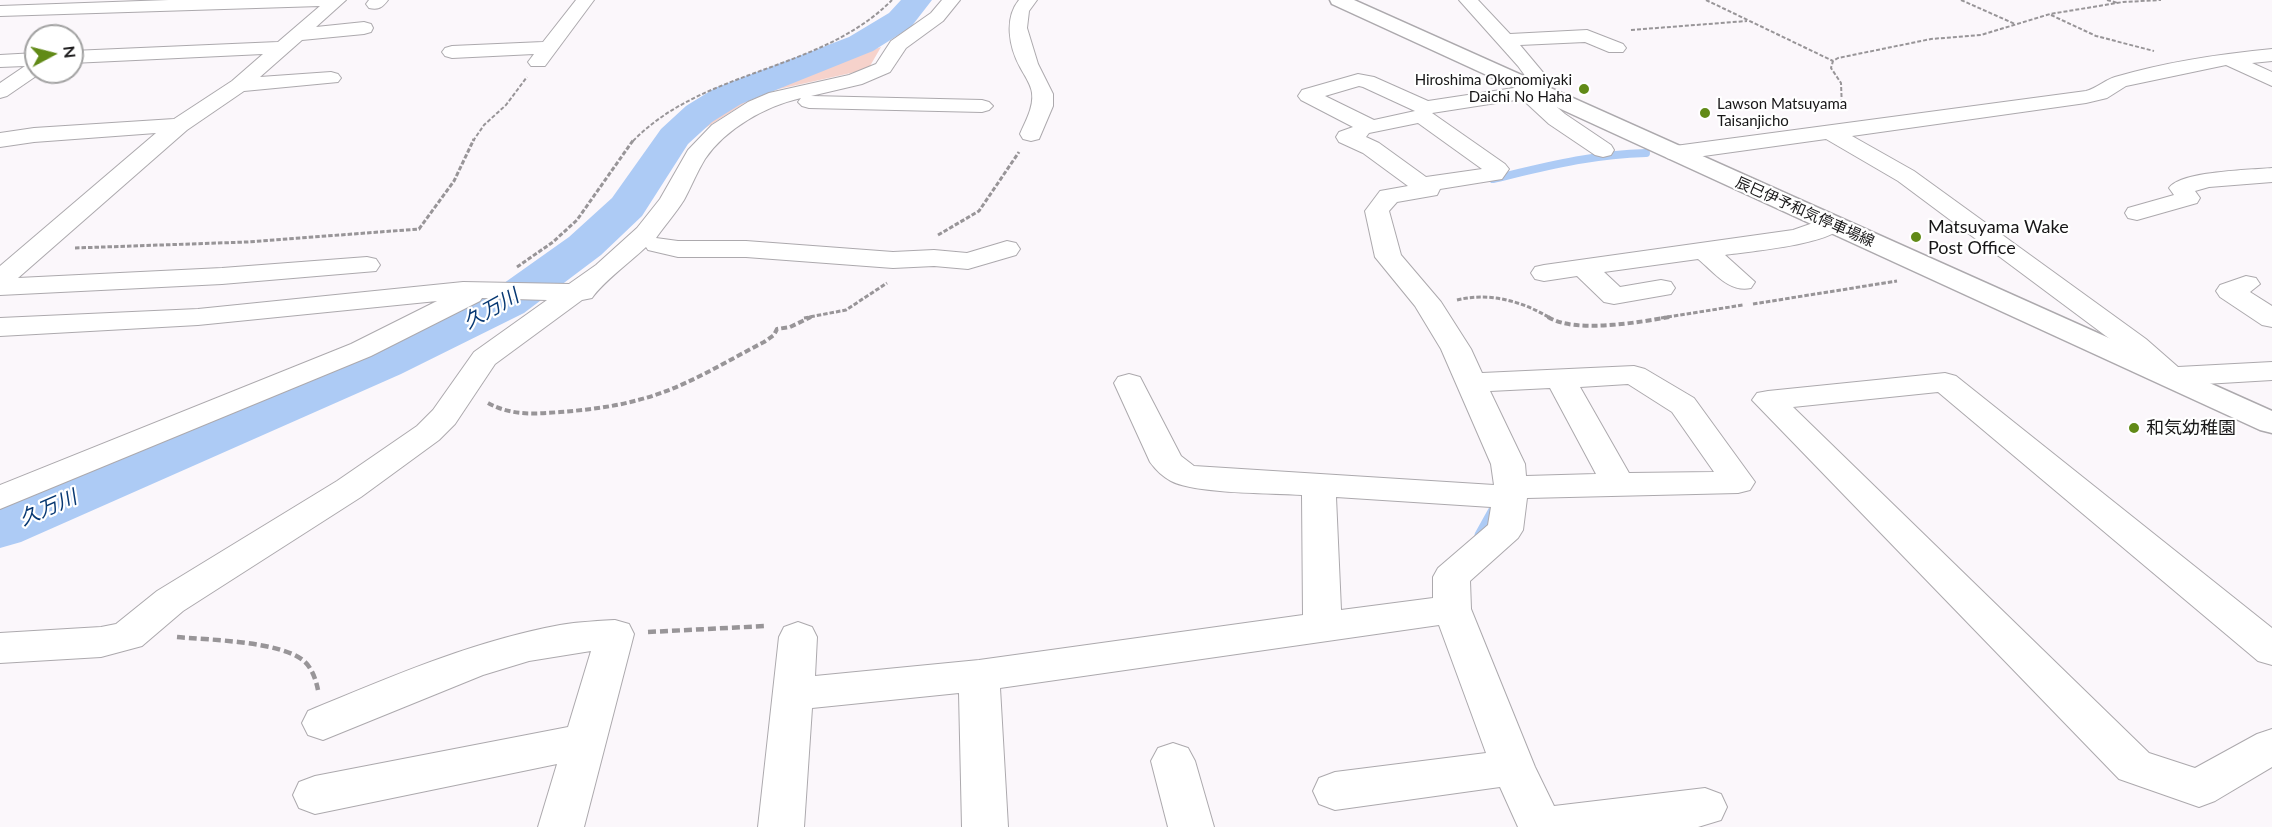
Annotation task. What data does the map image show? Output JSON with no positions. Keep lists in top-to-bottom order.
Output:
{
  "streets": {
    "main road": ["辰巳伊予和気停車場線"]
  },
  "water": ["久万川"],
  "places": [
    "Hiroshima Okonomiyaki Daichi No Haha",
    "Lawson Matsuyama Taisanjicho",
    "Matsuyama Wake Post Office",
    "和気幼稚園"
  ],
  "north": "right"
}
